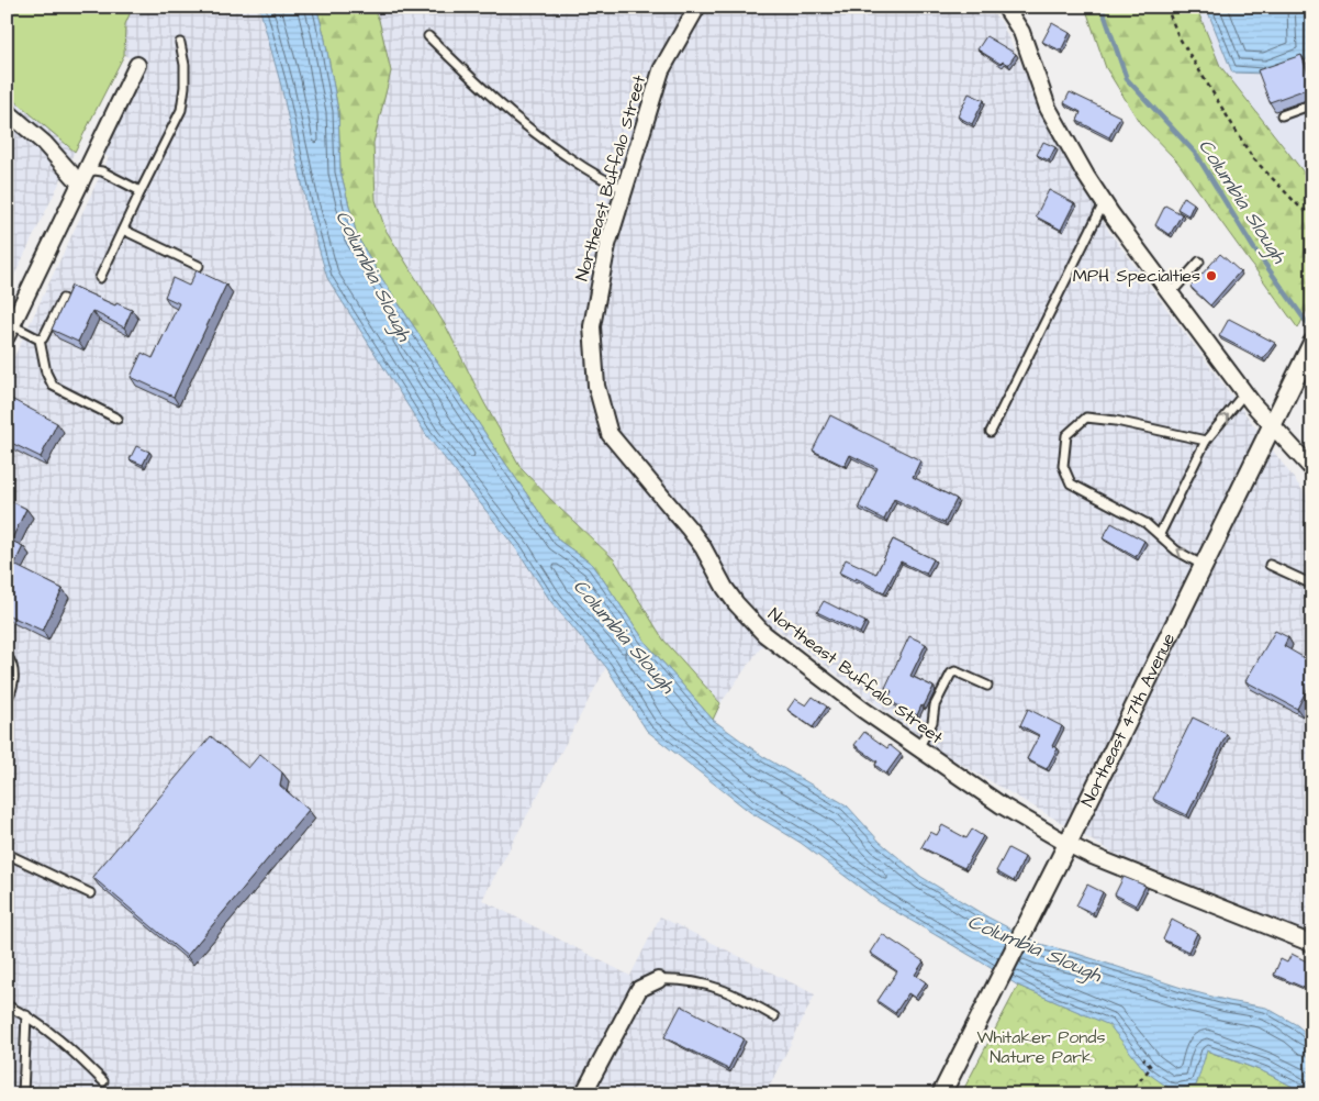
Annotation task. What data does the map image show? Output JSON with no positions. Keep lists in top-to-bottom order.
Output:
{
  "streets": {
    "street": ["Northeast Buffalo Street", "Northeast 47th Avenue"]
  },
  "crossings": [
    ["Northeast Buffalo Street", "Northeast 47th Avenue"]
  ],
  "water": ["Columbia Slough"],
  "parks": ["Whitaker Ponds Nature Park"],
  "places": ["MPH Specialties"]
}
